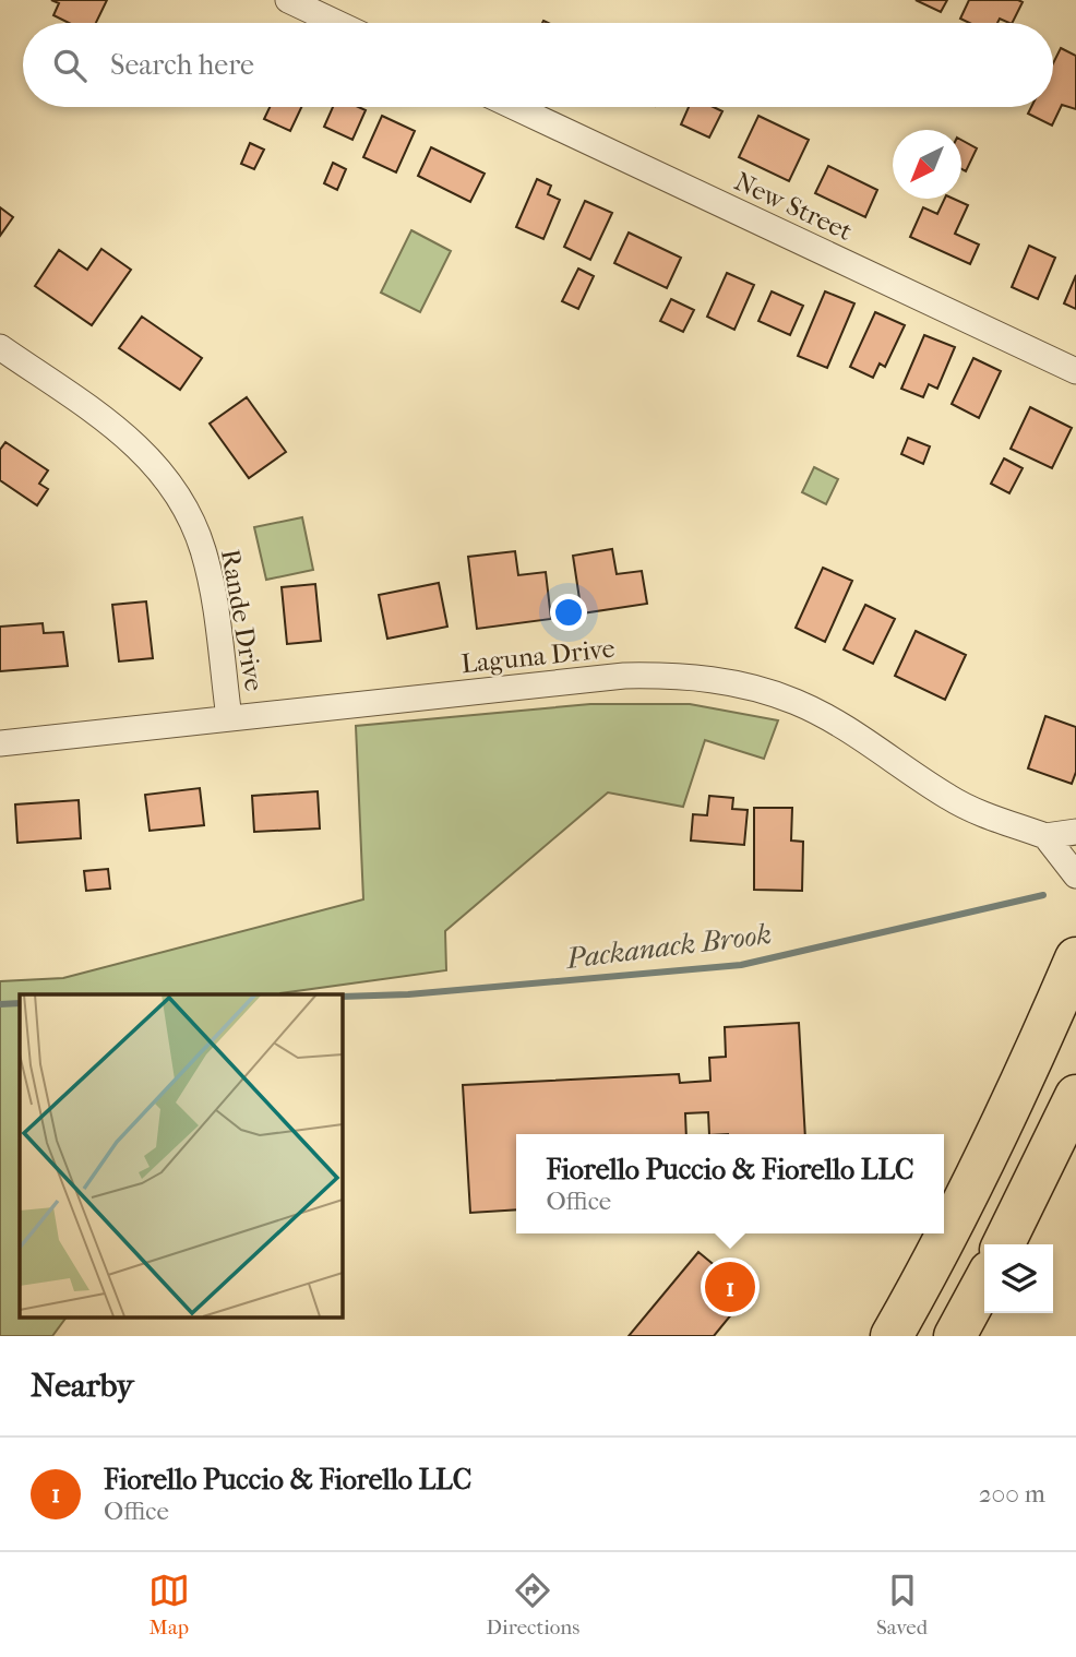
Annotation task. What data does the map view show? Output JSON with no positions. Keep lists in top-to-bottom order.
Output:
{
  "streets": {
    "street": ["New Street", "Rande Drive", "Laguna Drive"]
  },
  "crossings": [
    ["Rande Drive", "Laguna Drive"]
  ],
  "water": ["Packanack Brook"],
  "north": "bottom left",
  "page": {
    "search": "Search here",
    "popup": ["Fiorello Puccio & Fiorello LLC", "Office"],
    "pins": "1",
    "heading": "Nearby",
    "list": [
      {
        "mark": "1",
        "name": "Fiorello Puccio & Fiorello LLC",
        "note": "Office",
        "value": "200 m"
      }
    ],
    "nav": ["Map", "Directions", "Saved"]
  }
}
